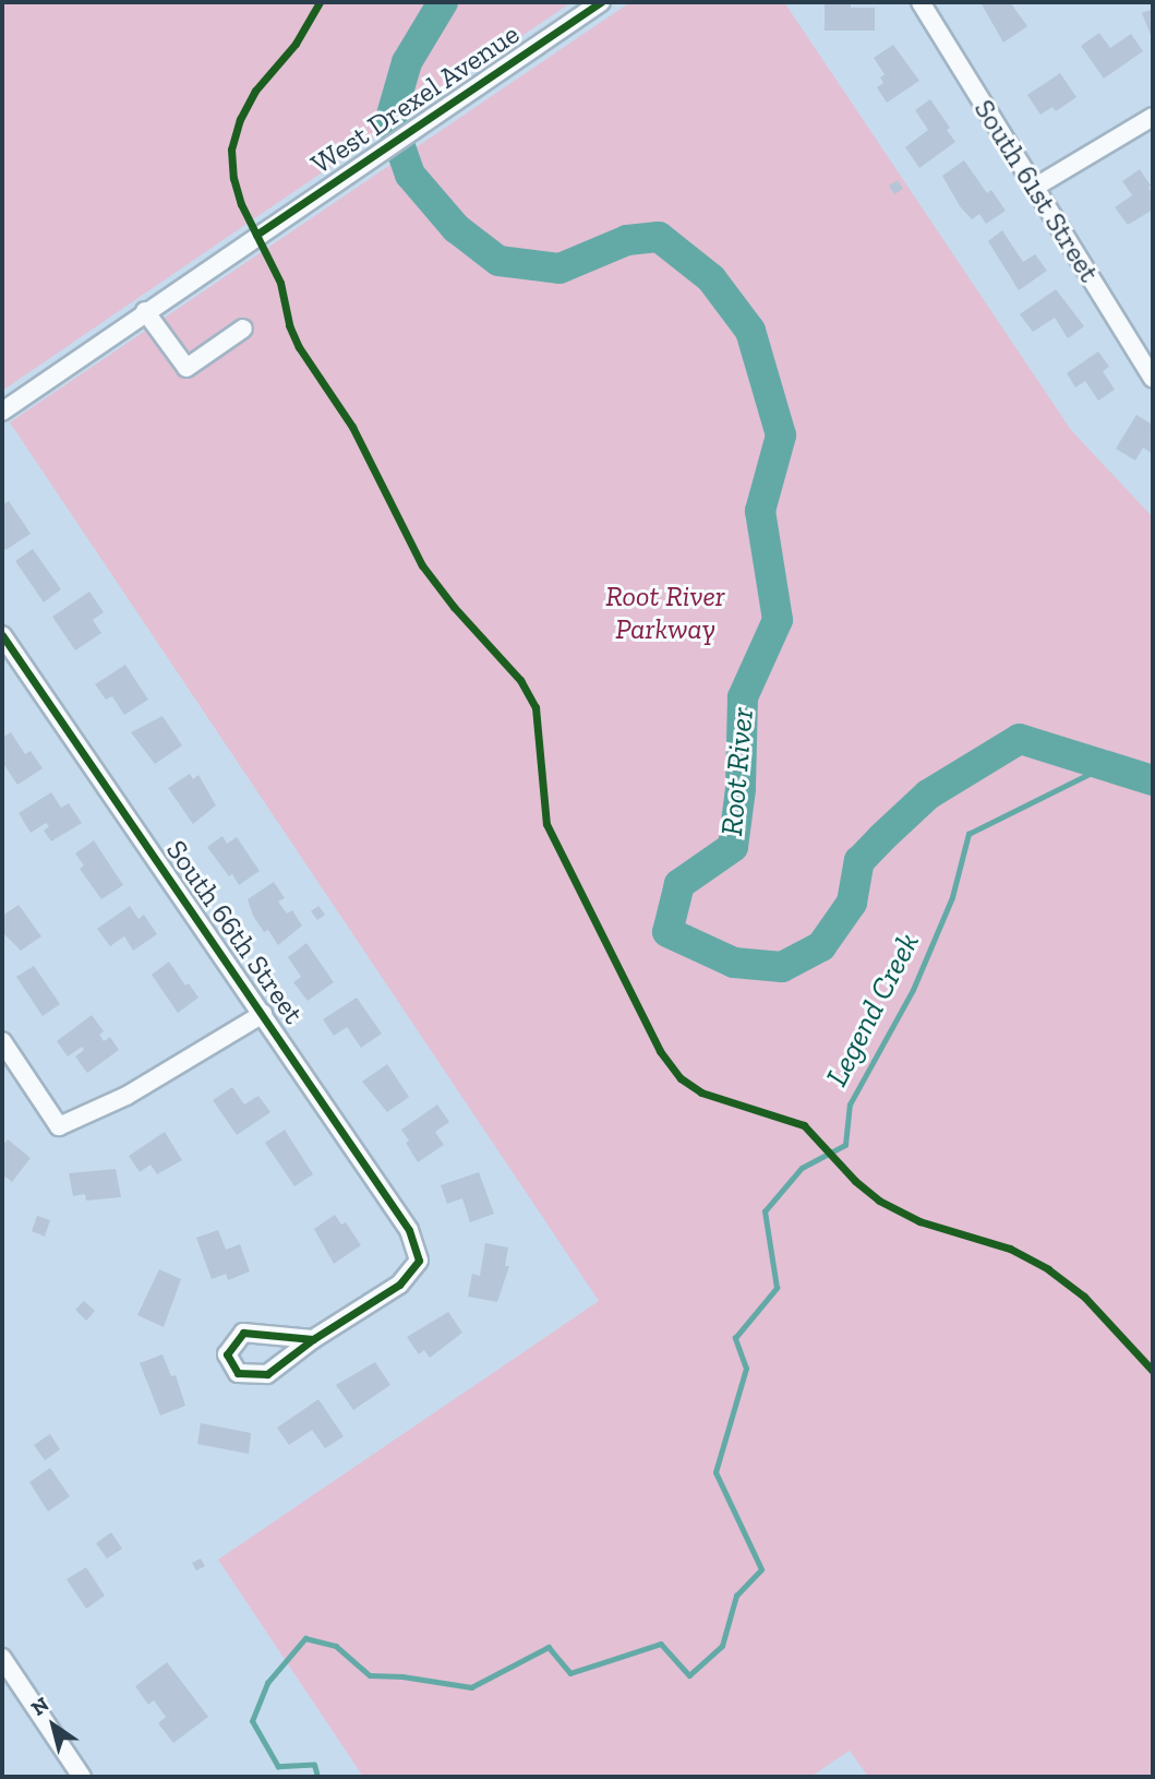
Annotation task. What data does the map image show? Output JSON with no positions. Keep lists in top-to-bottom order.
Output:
{
  "streets": {
    "street": ["West Drexel Avenue", "South 61st Street", "South 66th Street"]
  },
  "water": ["Root River", "Legend Creek"],
  "parks": ["Root River Parkway"],
  "north": "top left"
}
